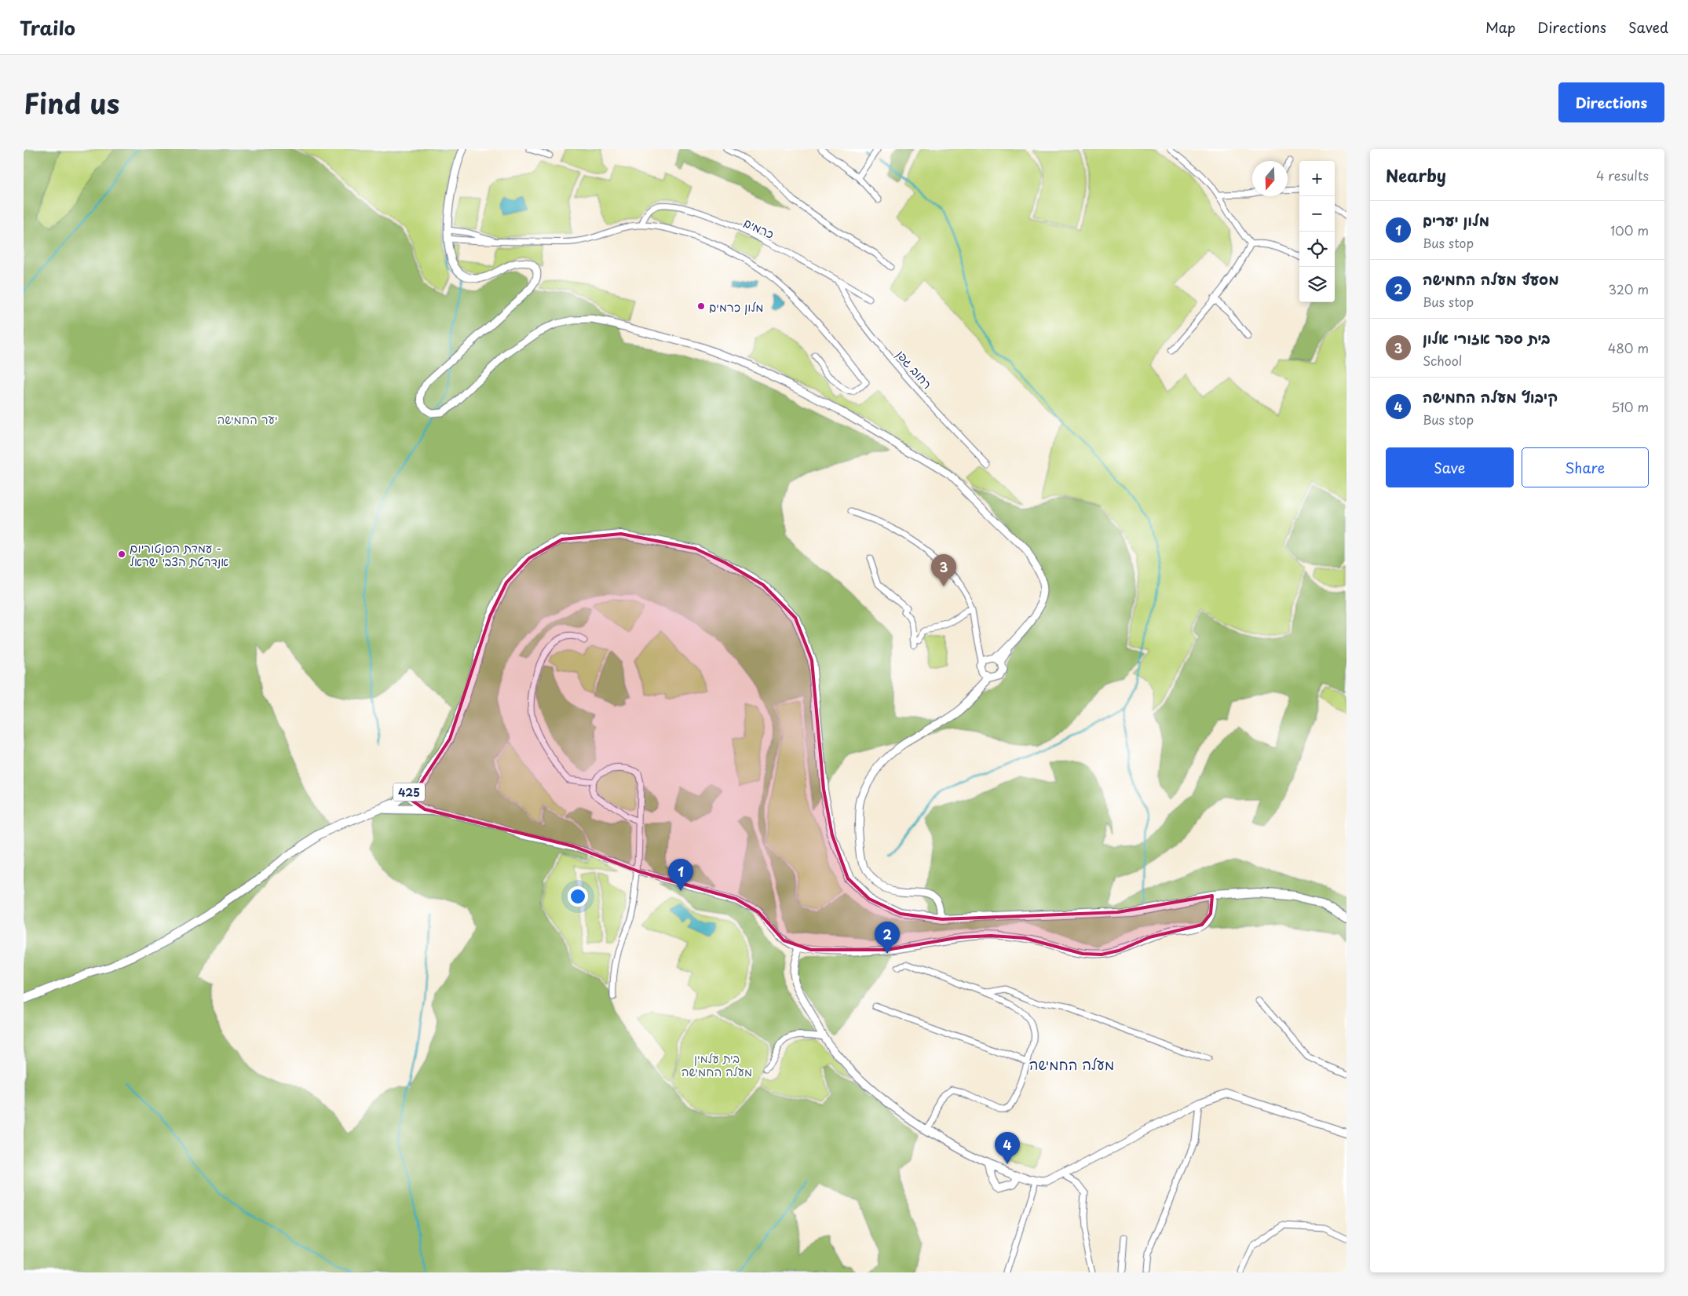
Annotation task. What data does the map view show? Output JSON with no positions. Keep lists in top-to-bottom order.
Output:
{
  "streets": {
    "main road": ["425"],
    "street": ["כרמים", "רחוב גפן"]
  },
  "crossings": [
    ["כרמים", "רחוב גפן"]
  ],
  "districts": ["מעלה החמישה"],
  "parks": ["יער החמישה", "בית עלמין מעלה החמישה"],
  "places": ["מלון כרמים", "עמדת הסנטוריום - אנדרטת הצבי ישראל"],
  "north": "bottom",
  "page": {
    "header": "Trailo",
    "nav": ["Map", "Directions", "Saved"],
    "title": "Find us",
    "buttons": [
      "Directions",
      ["Save", "Share"]
    ],
    "heading": ["Nearby", "4 results"],
    "map_buttons": ["+", "−"],
    "list": [
      {
        "mark": "1",
        "name": "מלון יערים",
        "note": "Bus stop",
        "value": "100 m"
      },
      {
        "mark": "2",
        "name": "מסעף מעלה החמישה",
        "note": "Bus stop",
        "value": "320 m"
      },
      {
        "mark": "3",
        "name": "בית ספר אזורי אלון",
        "note": "School",
        "value": "480 m"
      },
      {
        "mark": "4",
        "name": "קיבוץ מעלה החמישה",
        "note": "Bus stop",
        "value": "510 m"
      }
    ],
    "pins": [
      "3",
      "1",
      "2",
      "4"
    ]
  }
}
